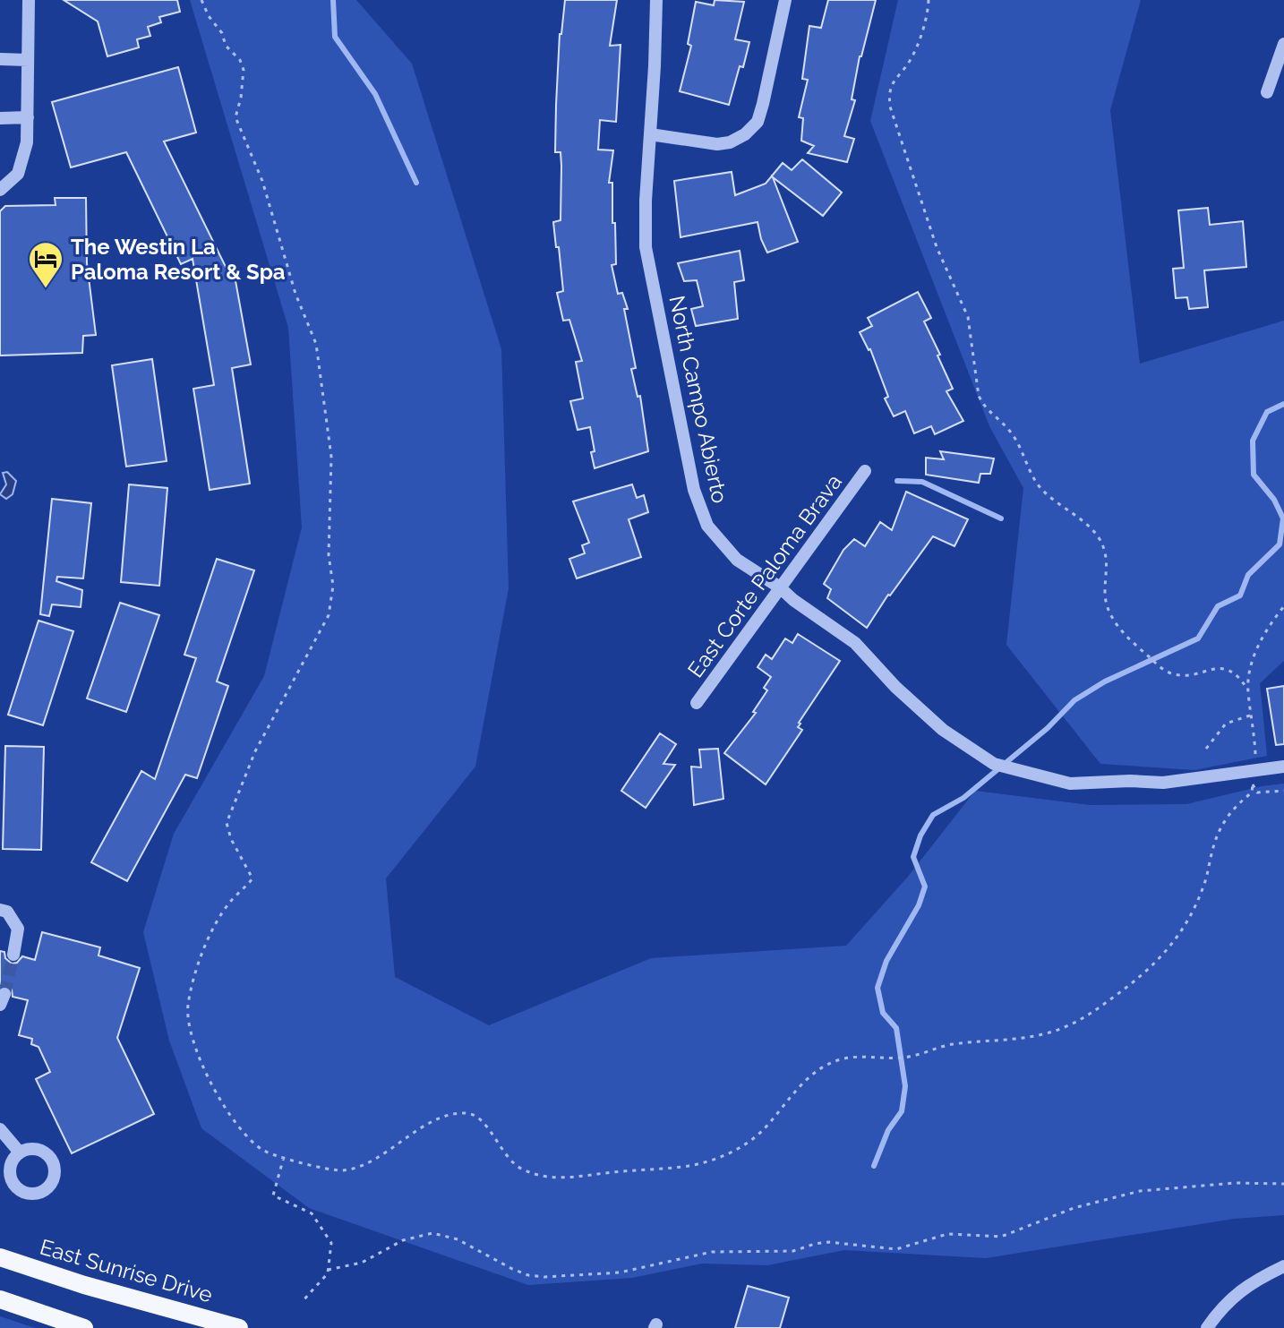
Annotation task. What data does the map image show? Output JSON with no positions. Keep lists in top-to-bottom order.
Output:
{
  "streets": {
    "main road": ["East Sunrise Drive"],
    "street": ["North Campo Abierto", "East Corte Paloma Brava"]
  },
  "crossings": [
    ["North Campo Abierto", "East Corte Paloma Brava"]
  ],
  "places": {
    "hotel": ["The Westin La Paloma Resort & Spa"]
  }
}
